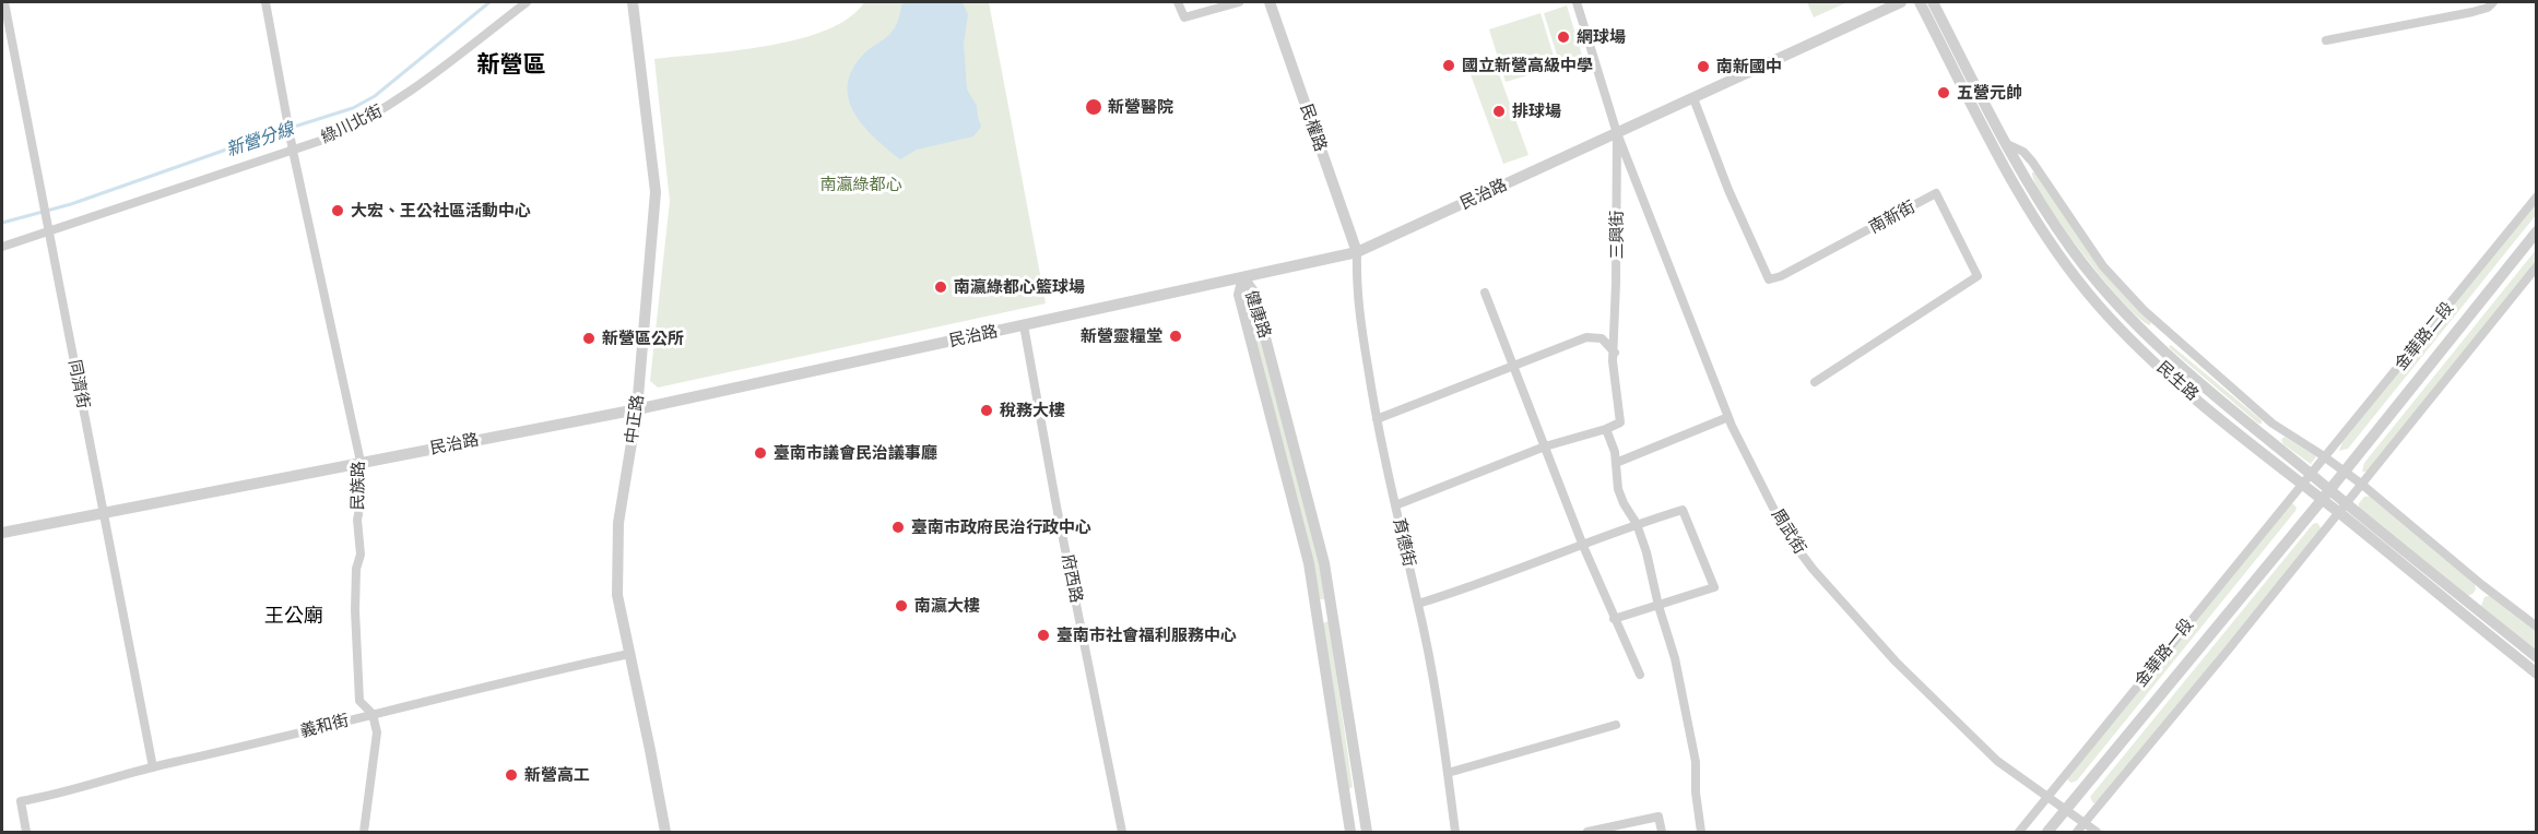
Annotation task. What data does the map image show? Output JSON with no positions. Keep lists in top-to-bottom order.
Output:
{
  "streets": {
    "street": [
      "綠川北街",
      "民權路",
      "民治路",
      "南新街",
      "三興街",
      "健康路",
      "金華路二段",
      "民生路",
      "同濟街",
      "中正路",
      "民族路",
      "周武街",
      "育德街",
      "府西路",
      "金華路一段",
      "義和街"
    ]
  },
  "crossings": [
    ["綠川北街", "同濟街"],
    ["綠川北街", "民族路"],
    ["民權路", "民治路"],
    ["民權路", "育德街"],
    ["民治路", "南新街"],
    ["民治路", "三興街"],
    ["民治路", "健康路"],
    ["民治路", "同濟街"],
    ["民治路", "中正路"],
    ["民治路", "民族路"],
    ["民治路", "周武街"],
    ["民治路", "育德街"],
    ["民治路", "府西路"],
    ["三興街", "周武街"],
    ["金華路二段", "民生路"],
    ["金華路二段", "金華路一段"],
    ["民生路", "金華路一段"],
    ["同濟街", "義和街"],
    ["中正路", "義和街"],
    ["民族路", "義和街"],
    ["周武街", "金華路一段"]
  ],
  "districts": ["新營區", "王公廟"],
  "water": ["新營分線"],
  "parks": ["南瀛綠都心"],
  "places": [
    "網球場",
    "國立新營高級中學",
    "南新國中",
    "五營元帥",
    "新營醫院",
    "排球場",
    "大宏、王公社區活動中心",
    "南瀛綠都心籃球場",
    "新營靈糧堂",
    "新營區公所",
    "稅務大樓",
    "臺南市議會民治議事廳",
    "臺南市政府民治行政中心",
    "南瀛大樓",
    "臺南市社會福利服務中心",
    "新營高工"
  ]
}
